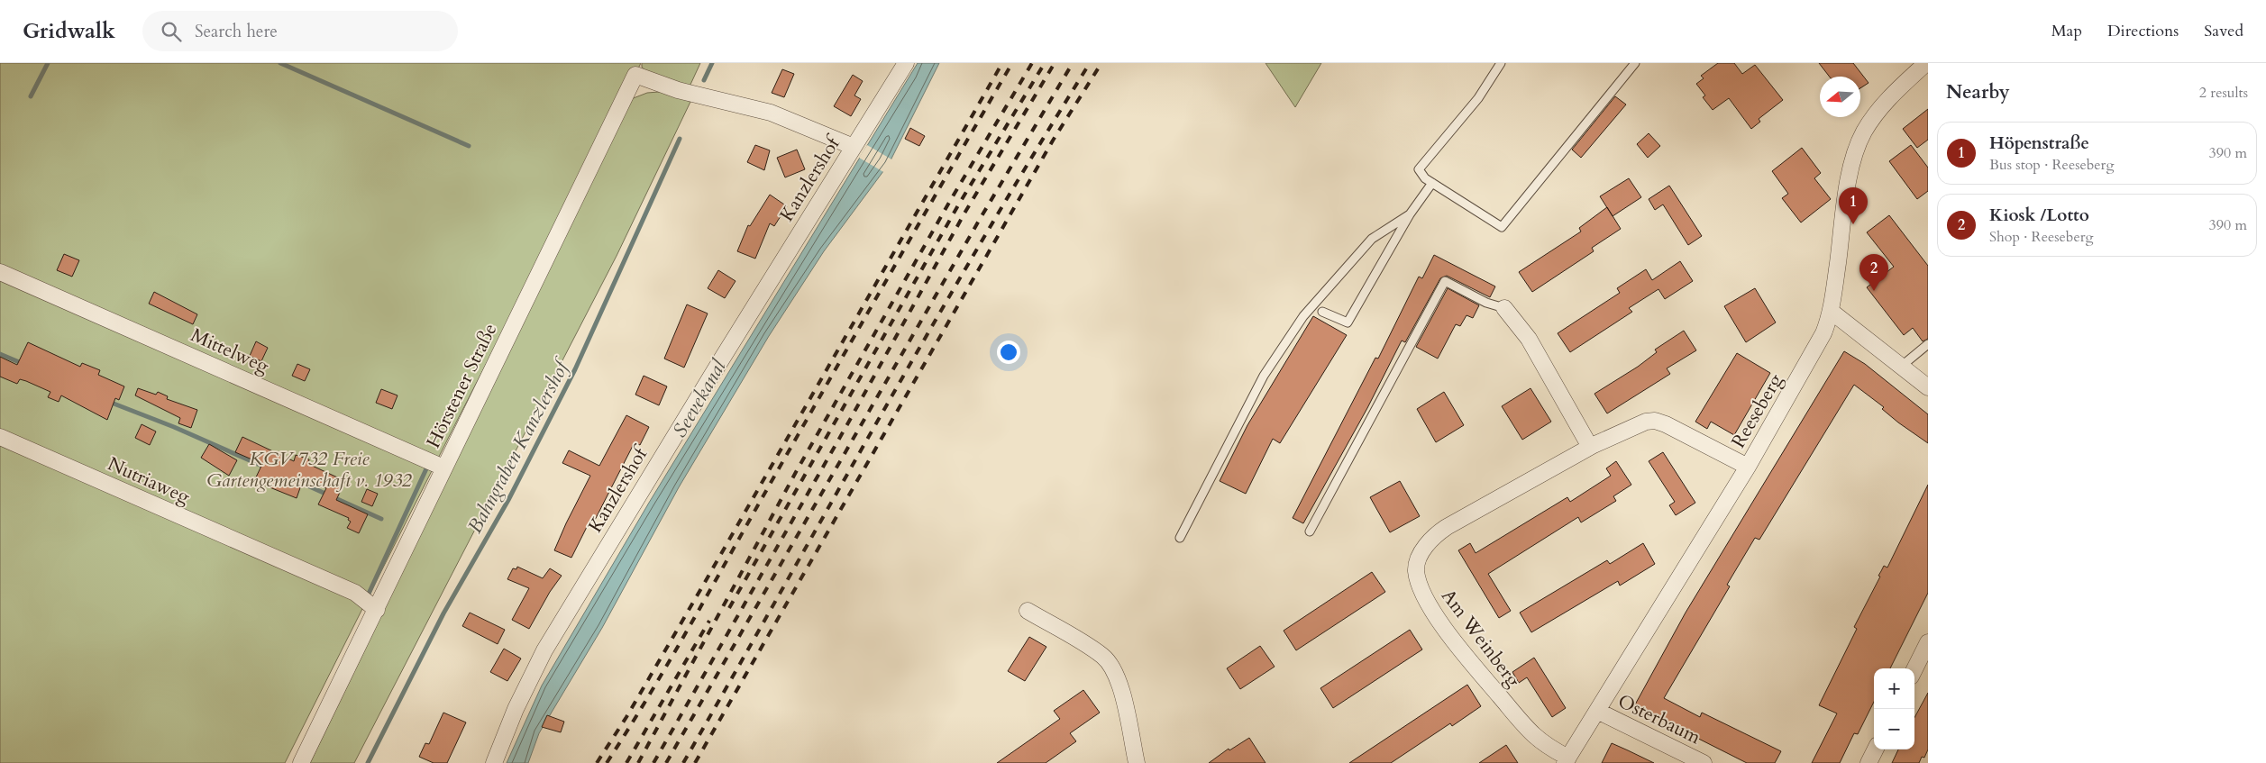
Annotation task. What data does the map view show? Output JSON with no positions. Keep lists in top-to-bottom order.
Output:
{
  "streets": {
    "street": [
      "Kanzlershof",
      "Mittelweg",
      "Hörstener Straße",
      "Reeseberg",
      "Nutriaweg",
      "Am Weinberg",
      "Osterbaum"
    ]
  },
  "crossings": [
    ["Kanzlershof", "Hörstener Straße"],
    ["Mittelweg", "Hörstener Straße"],
    ["Hörstener Straße", "Nutriaweg"],
    ["Reeseberg", "Am Weinberg"],
    ["Reeseberg", "Osterbaum"]
  ],
  "water": ["Seevekanal", "Bahngraben Kanzlershof"],
  "parks": ["KGV 732 Freie Gartengemeinschaft v. 1932"],
  "north": "left",
  "page": {
    "header": "Gridwalk",
    "search": "Search here",
    "nav": ["Map", "Directions", "Saved"],
    "heading": ["Nearby", "2 results"],
    "list": [
      {
        "mark": "1",
        "name": "Höpenstraße",
        "note": "Bus stop · Reeseberg",
        "value": "390 m"
      },
      {
        "mark": "2",
        "name": "Kiosk /Lotto",
        "note": "Shop · Reeseberg",
        "value": "390 m"
      }
    ],
    "pins": ["1", "2"],
    "map_buttons": ["+", "−"]
  }
}
